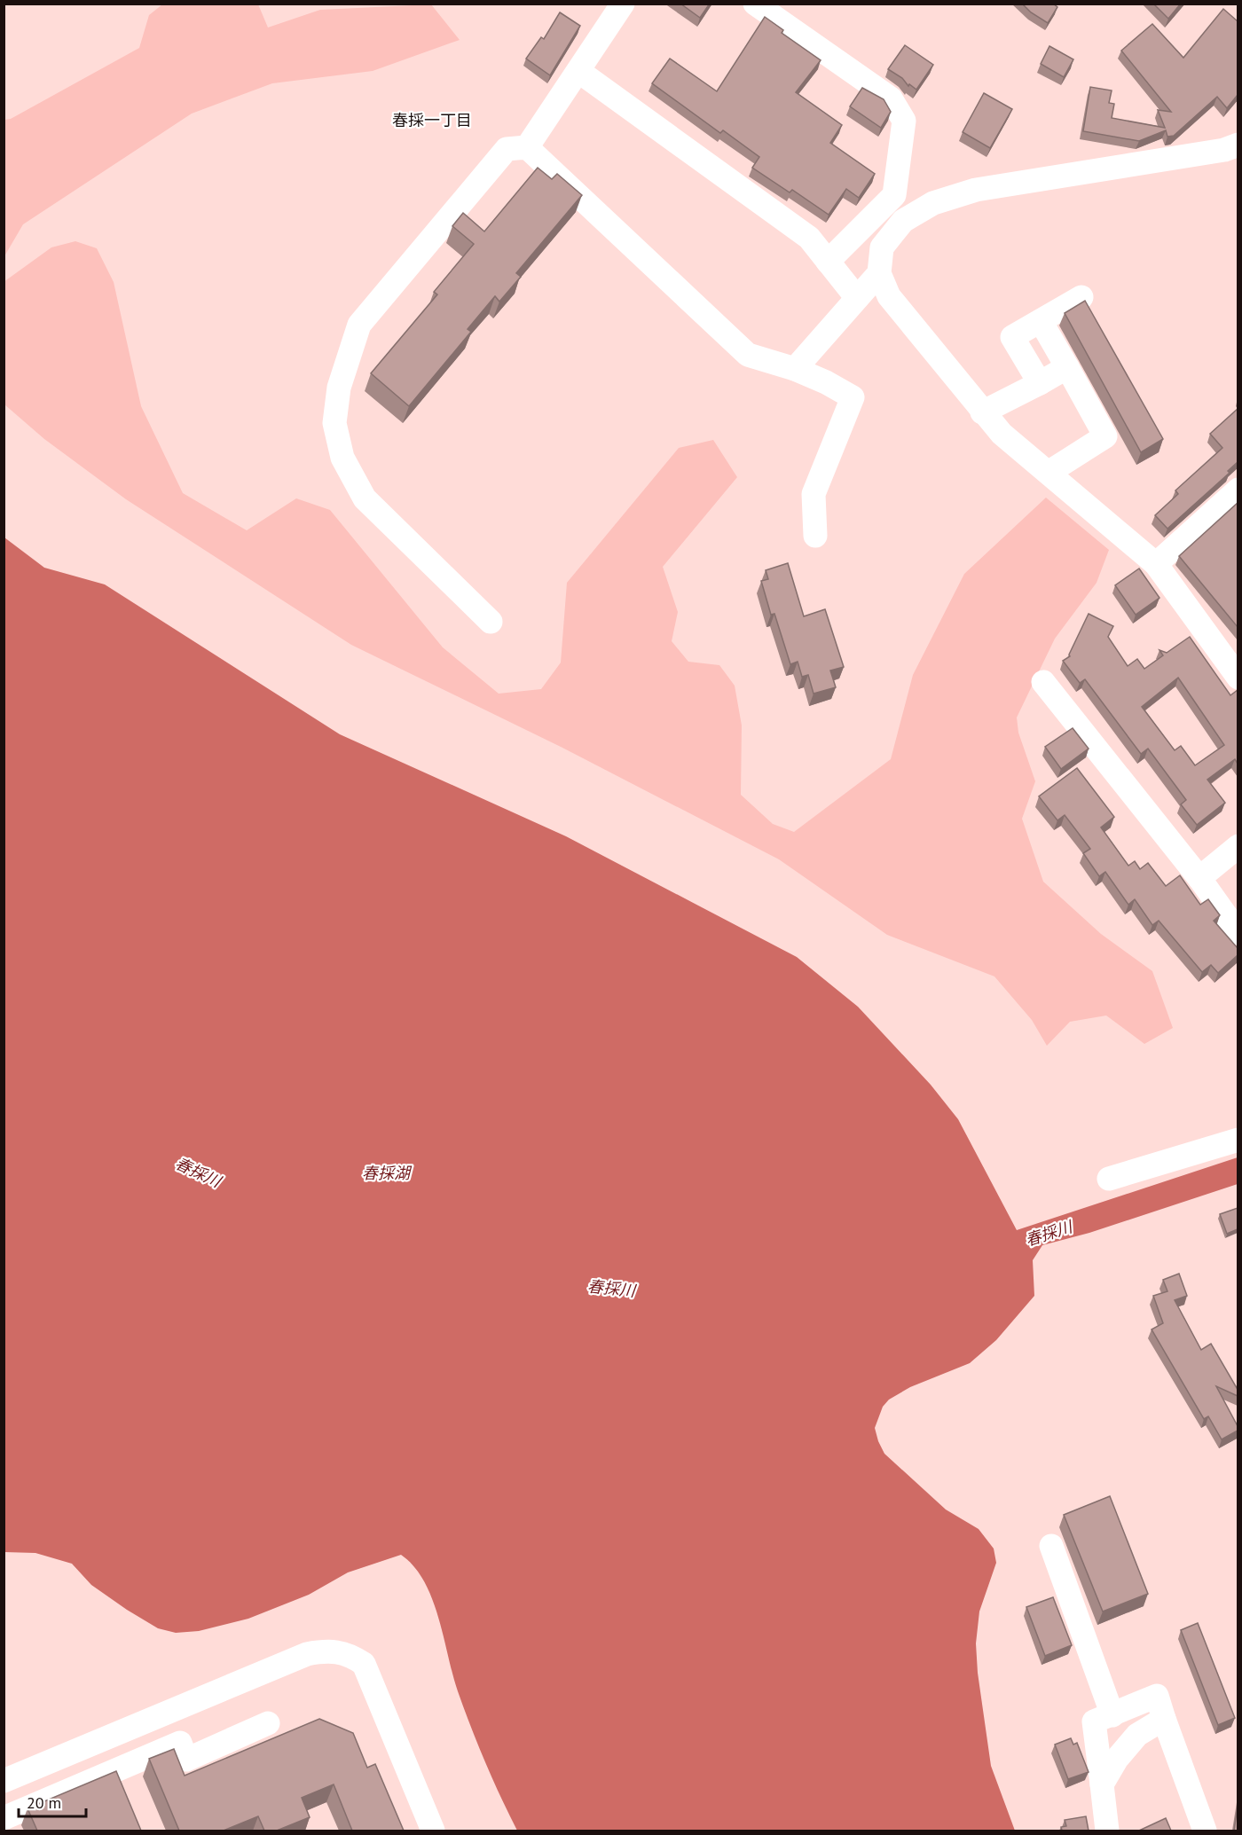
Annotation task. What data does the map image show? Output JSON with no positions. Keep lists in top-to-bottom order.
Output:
{
  "districts": ["春採一丁目"],
  "water": ["春採川", "春採湖"],
  "scale_bar": "20 m"
}
